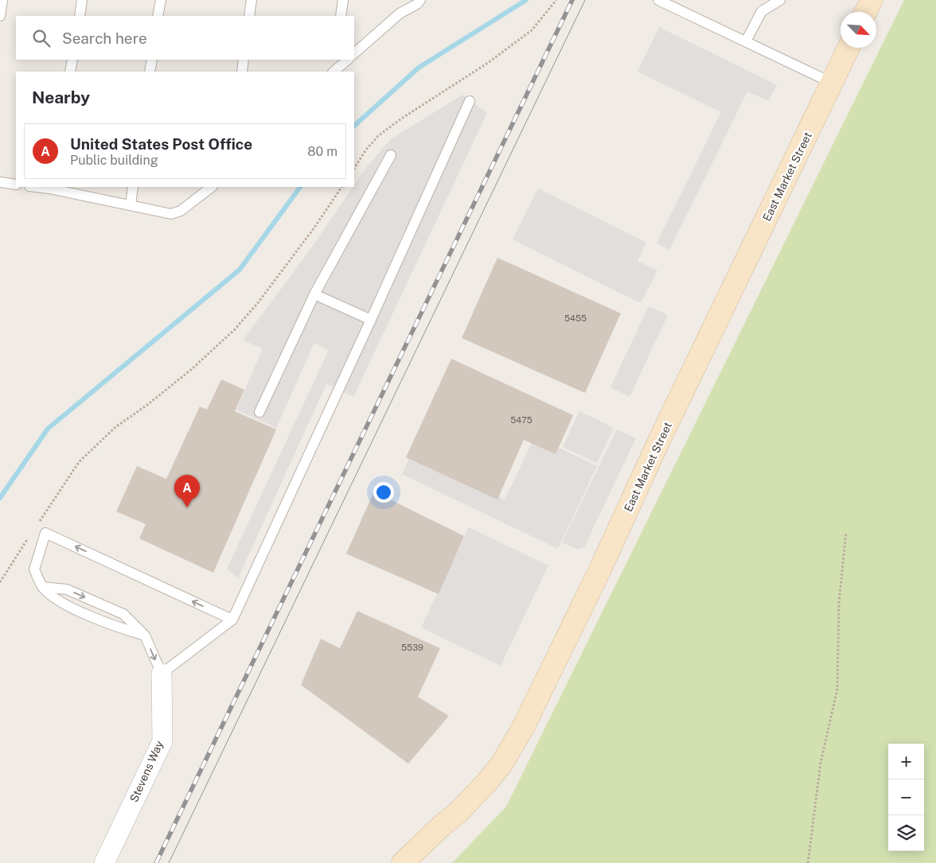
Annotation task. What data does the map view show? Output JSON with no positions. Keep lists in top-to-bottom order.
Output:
{
  "streets": {
    "main road": ["East Market Street"],
    "street": ["Stevens Way"]
  },
  "house_numbers": ["5455", "5475", "5539"],
  "north": "bottom right",
  "page": {
    "search": "Search here",
    "heading": "Nearby",
    "list": [
      {
        "mark": "A",
        "name": "United States Post Office",
        "note": "Public building",
        "value": "80 m"
      }
    ],
    "pins": "A",
    "map_buttons": ["+", "−"]
  }
}
